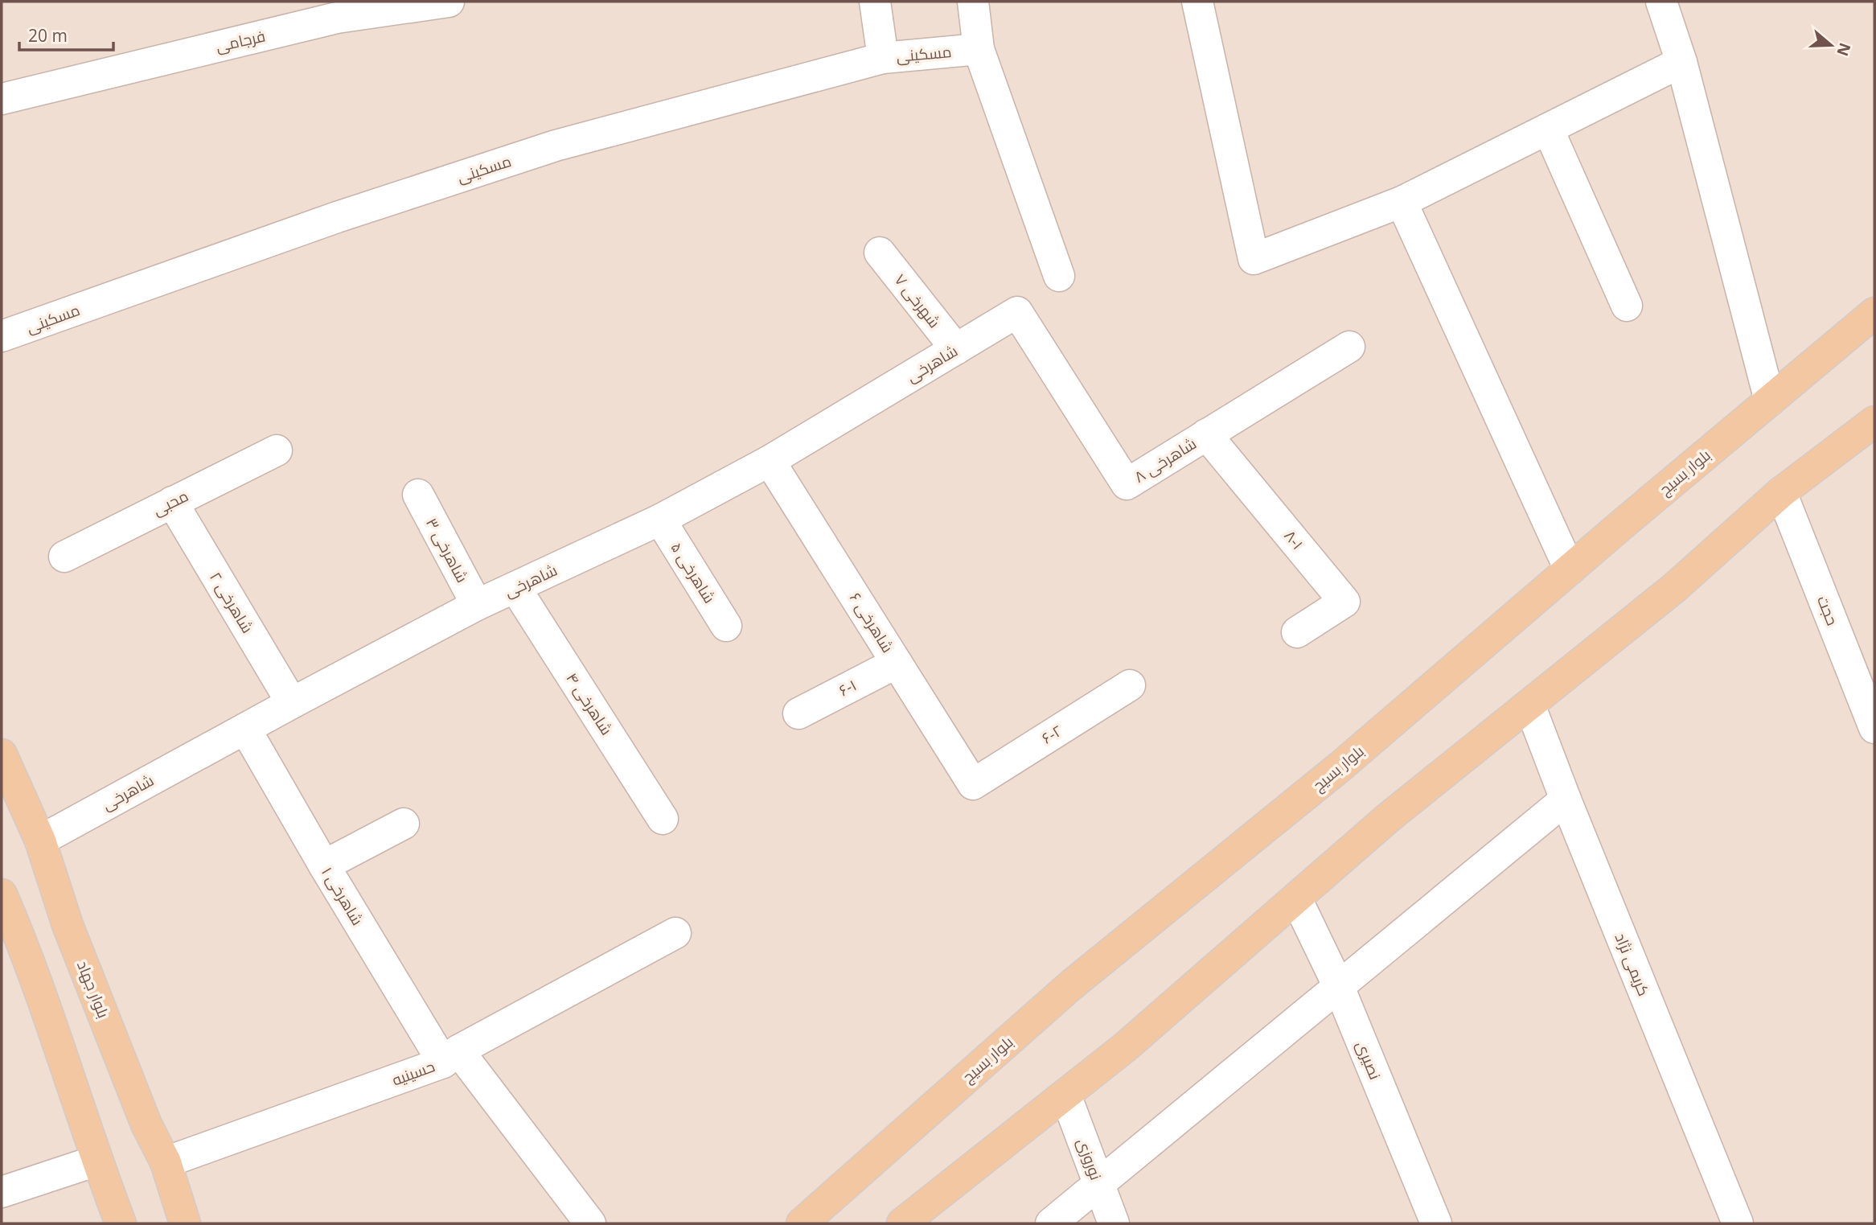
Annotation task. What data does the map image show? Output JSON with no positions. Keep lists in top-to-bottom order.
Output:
{
  "streets": {
    "main road": ["بلوار بسیج", "بلوار جهاد"],
    "street": [
      "فرجامی",
      "مسکینی",
      "شهرخی ۷",
      "شاهرخی",
      "شاهرخی ۸",
      "محبی",
      "۸-۱",
      "شاهرخی ۳",
      "شاهرخی ۵",
      "شاهرخی ۲",
      "حجت",
      "شاهرخی ۶",
      "۶-۱",
      "شاهرخی ۴",
      "۶-۲",
      "شاهرخی ۱",
      "کریمی نژاد",
      "نصیری",
      "حسینیه",
      "نوروزی"
    ]
  },
  "crossings": [
    ["شهرخی ۷", "شاهرخی"],
    ["شاهرخی", "شاهرخی ۸"],
    ["شاهرخی", "شاهرخی ۳"],
    ["شاهرخی", "شاهرخی ۵"],
    ["شاهرخی", "شاهرخی ۲"],
    ["شاهرخی", "شاهرخی ۶"],
    ["شاهرخی", "شاهرخی ۴"],
    ["شاهرخی", "شاهرخی ۱"],
    ["شاهرخی", "بلوار جهاد"],
    ["شاهرخی ۸", "۸-۱"],
    ["محبی", "شاهرخی ۲"],
    ["شاهرخی ۶", "۶-۱"],
    ["شاهرخی ۶", "۶-۲"],
    ["شاهرخی ۱", "حسینیه"],
    ["بلوار جهاد", "حسینیه"]
  ],
  "scale_bar": "20 m",
  "north": "right"
}
